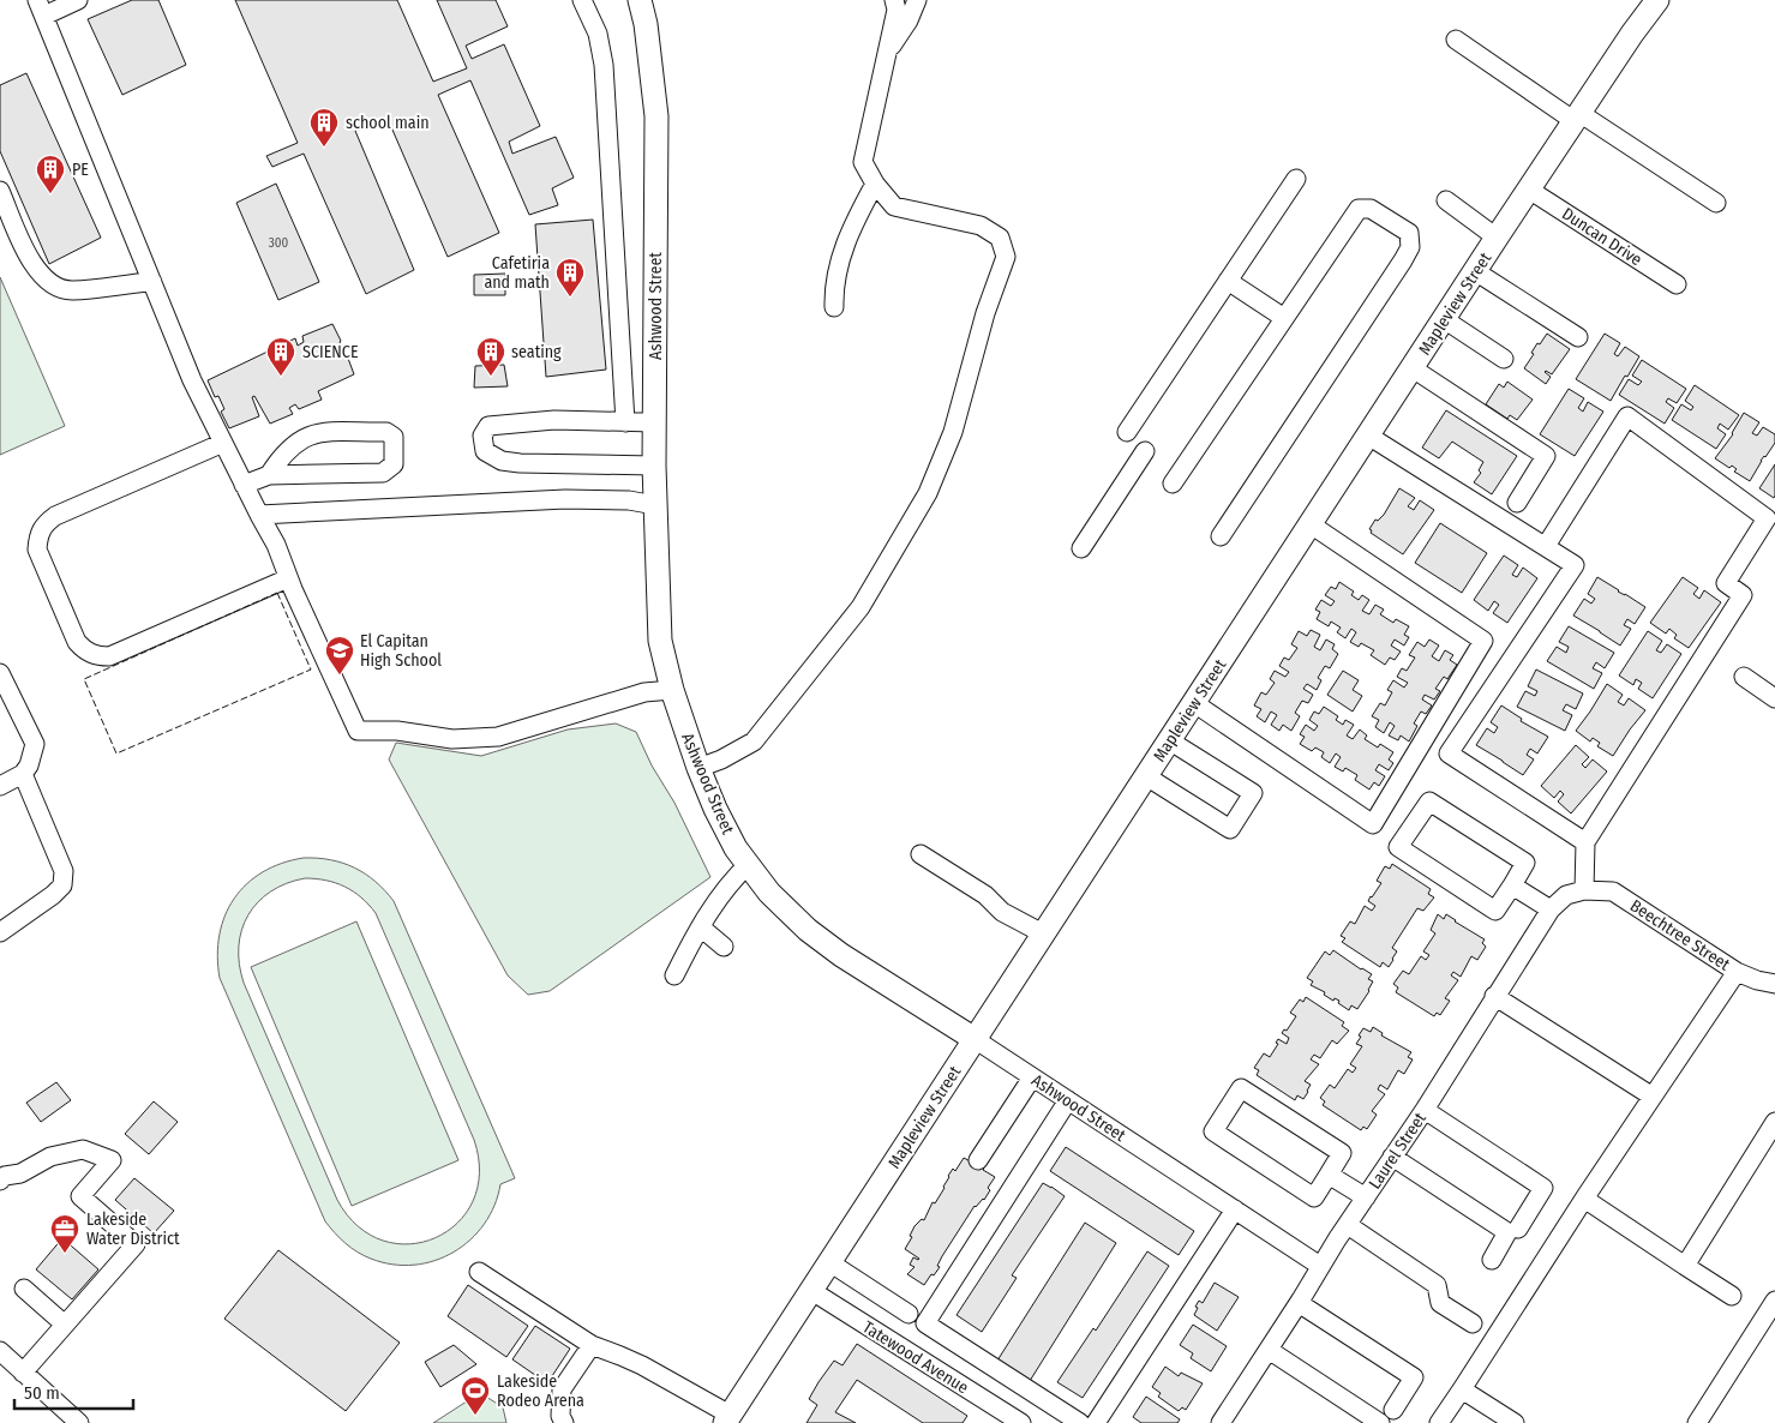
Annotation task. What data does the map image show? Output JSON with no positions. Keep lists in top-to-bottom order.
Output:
{
  "streets": {
    "main road": ["Mapleview Street", "Ashwood Street"],
    "street": [
      "Duncan Drive",
      "Beechtree Street",
      "Laurel Street",
      "Tatewood Avenue"
    ]
  },
  "crossings": [
    ["Duncan Drive", "Mapleview Street"],
    ["Mapleview Street", "Ashwood Street"],
    ["Mapleview Street", "Tatewood Avenue"],
    ["Ashwood Street", "Laurel Street"],
    ["Beechtree Street", "Laurel Street"]
  ],
  "places": {
    "building": [
      "school main",
      "PE",
      "Cafetiria and math",
      "SCIENCE",
      "seating"
    ],
    "school or university": ["El Capitan High School"],
    "office": ["Lakeside Water District"],
    "sports": ["Lakeside Rodeo Arena"]
  },
  "house_numbers": ["300"],
  "scale_bar": "50 m"
}
